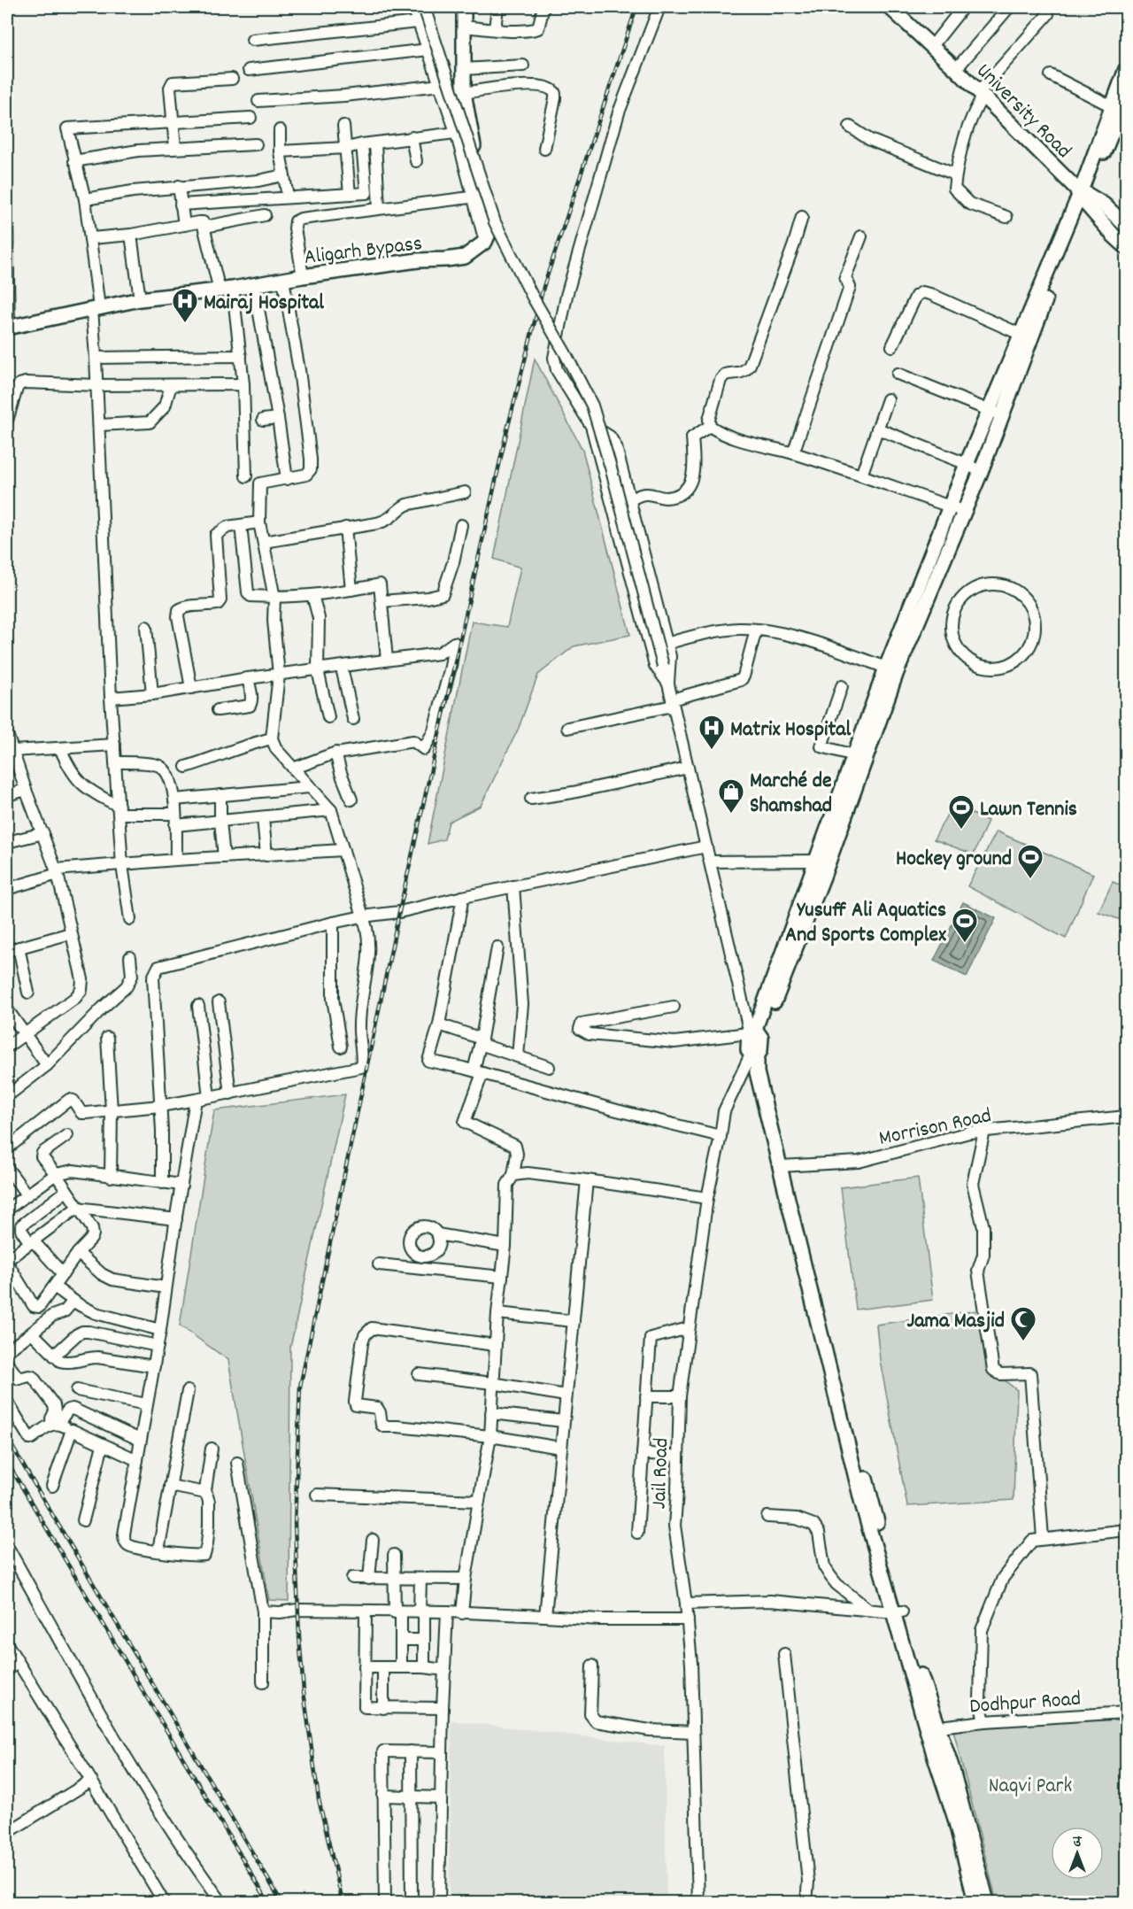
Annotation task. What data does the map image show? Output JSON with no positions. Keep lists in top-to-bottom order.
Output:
{
  "streets": {
    "main road": ["University Road", "Aligarh Bypass"],
    "street": ["Morrison Road", "Jail Road", "Dodhpur Road"]
  },
  "parks": ["Naqvi Park"],
  "places": {
    "hospital": ["Mairaj Hospital", "Matrix Hospital"],
    "shop": ["Marché de Shamshad"],
    "sports": ["Lawn Tennis", "Hockey ground", "Yusuff Ali Aquatics And Sports Complex"],
    "mosque": ["Jama Masjid"]
  },
  "north": "top"
}
